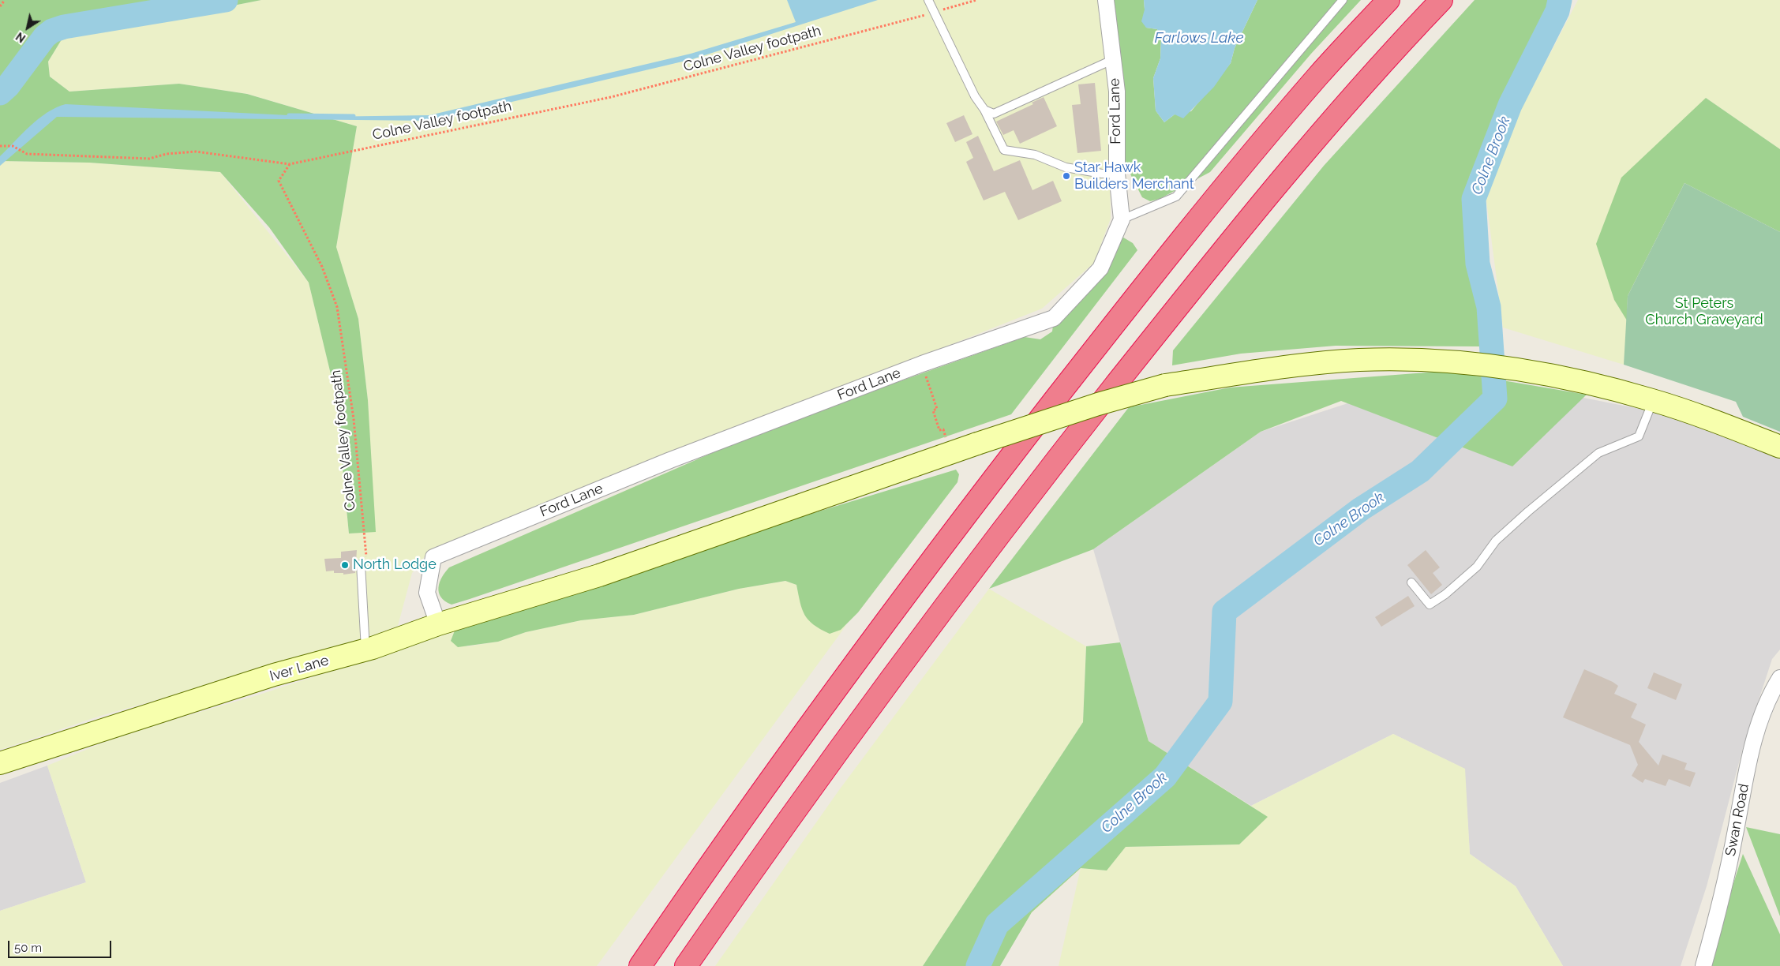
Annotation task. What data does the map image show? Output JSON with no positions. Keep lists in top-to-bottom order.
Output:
{
  "streets": {
    "main road": ["Iver Lane"],
    "street": ["Ford Lane", "Swan Road"],
    "path": ["Colne Valley footpath"]
  },
  "crossings": [
    ["Ford Lane", "Iver Lane"]
  ],
  "water": ["Farlows Lake", "Colne Brook"],
  "parks": ["St Peters Church Graveyard"],
  "places": ["Star Hawk Builders Merchant", "North Lodge"],
  "scale_bar": "50 m",
  "north": "bottom left"
}
